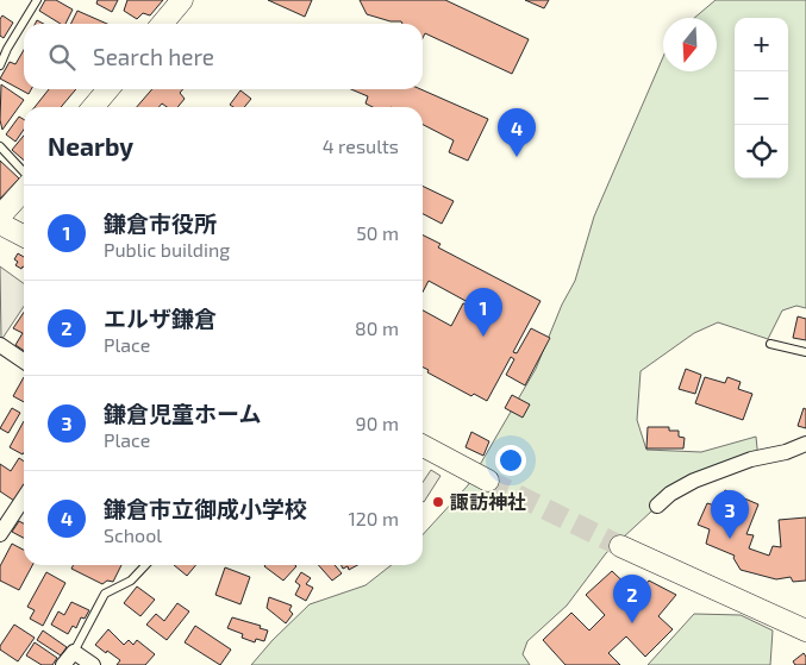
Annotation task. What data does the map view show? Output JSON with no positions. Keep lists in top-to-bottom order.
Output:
{
  "places": ["諏訪神社"],
  "north": "bottom",
  "page": {
    "map_buttons": ["+", "−"],
    "search": "Search here",
    "heading": ["Nearby", "4 results"],
    "pins": [
      "4",
      "1",
      "3",
      "2"
    ],
    "list": [
      {
        "mark": "1",
        "name": "鎌倉市役所",
        "note": "Public building",
        "value": "50 m"
      },
      {
        "mark": "2",
        "name": "エルザ鎌倉",
        "note": "Place",
        "value": "80 m"
      },
      {
        "mark": "3",
        "name": "鎌倉児童ホーム",
        "note": "Place",
        "value": "90 m"
      },
      {
        "mark": "4",
        "name": "鎌倉市立御成小学校",
        "note": "School",
        "value": "120 m"
      }
    ]
  }
}
